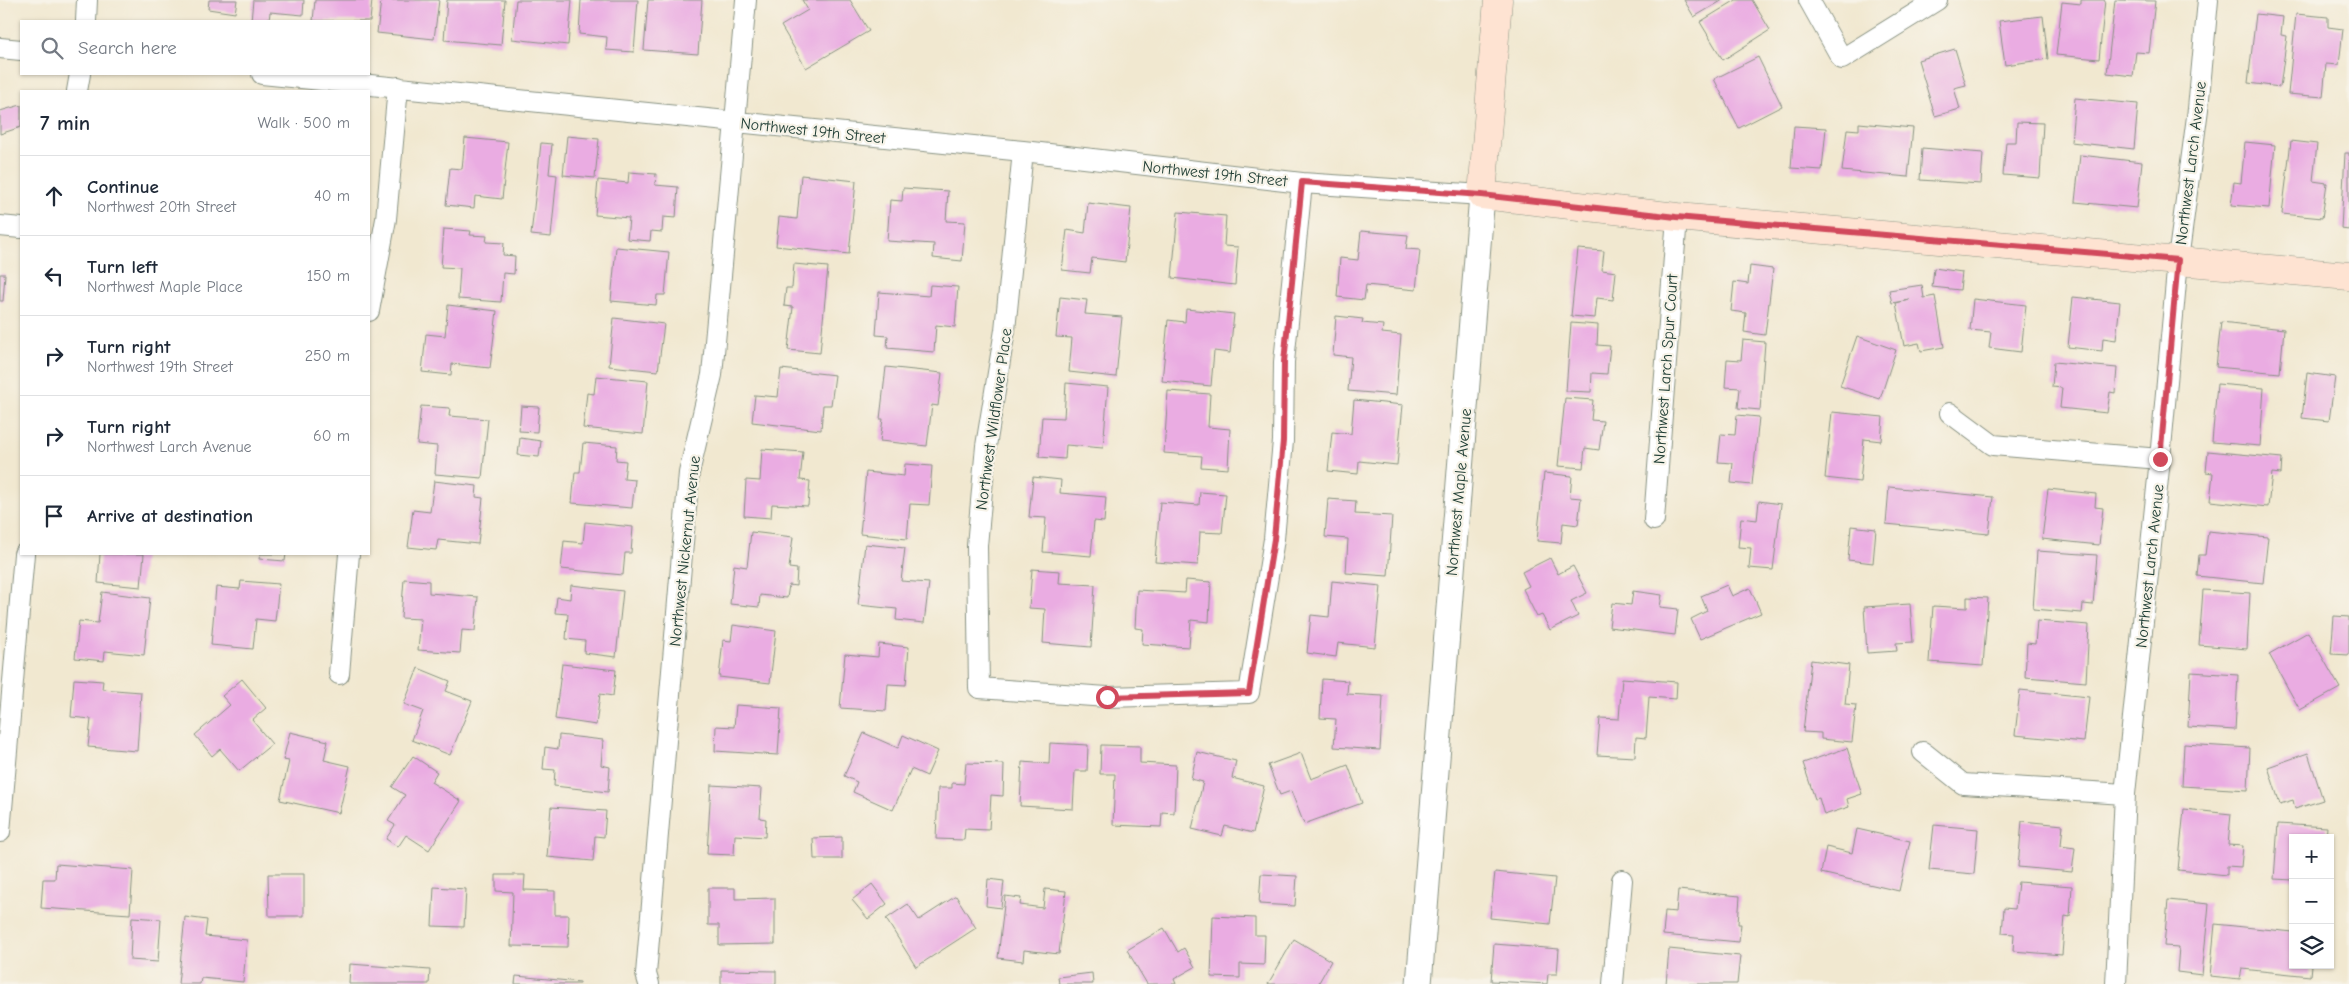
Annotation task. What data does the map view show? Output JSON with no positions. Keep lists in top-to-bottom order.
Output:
{
  "streets": {
    "main road": ["Northwest 19th Street", "Northwest Maple Avenue"],
    "street": [
      "Northwest Larch Avenue",
      "Northwest Larch Spur Court",
      "Northwest Wildflower Place",
      "Northwest Nickernut Avenue"
    ]
  },
  "crossings": [
    ["Northwest 19th Street", "Northwest Larch Avenue"],
    ["Northwest 19th Street", "Northwest Larch Spur Court"],
    ["Northwest 19th Street", "Northwest Wildflower Place"],
    ["Northwest 19th Street", "Northwest Maple Avenue"],
    ["Northwest 19th Street", "Northwest Nickernut Avenue"]
  ],
  "page": {
    "search": "Search here",
    "heading": ["7 min", "Walk · 500 m"],
    "list": [
      ["Continue", "Northwest 20th Street", "40 m"],
      ["Turn left", "Northwest Maple Place", "150 m"],
      ["Turn right", "Northwest 19th Street", "250 m"],
      ["Turn right", "Northwest Larch Avenue", "60 m"],
      "Arrive at destination"
    ],
    "map_buttons": ["+", "−"]
  }
}
